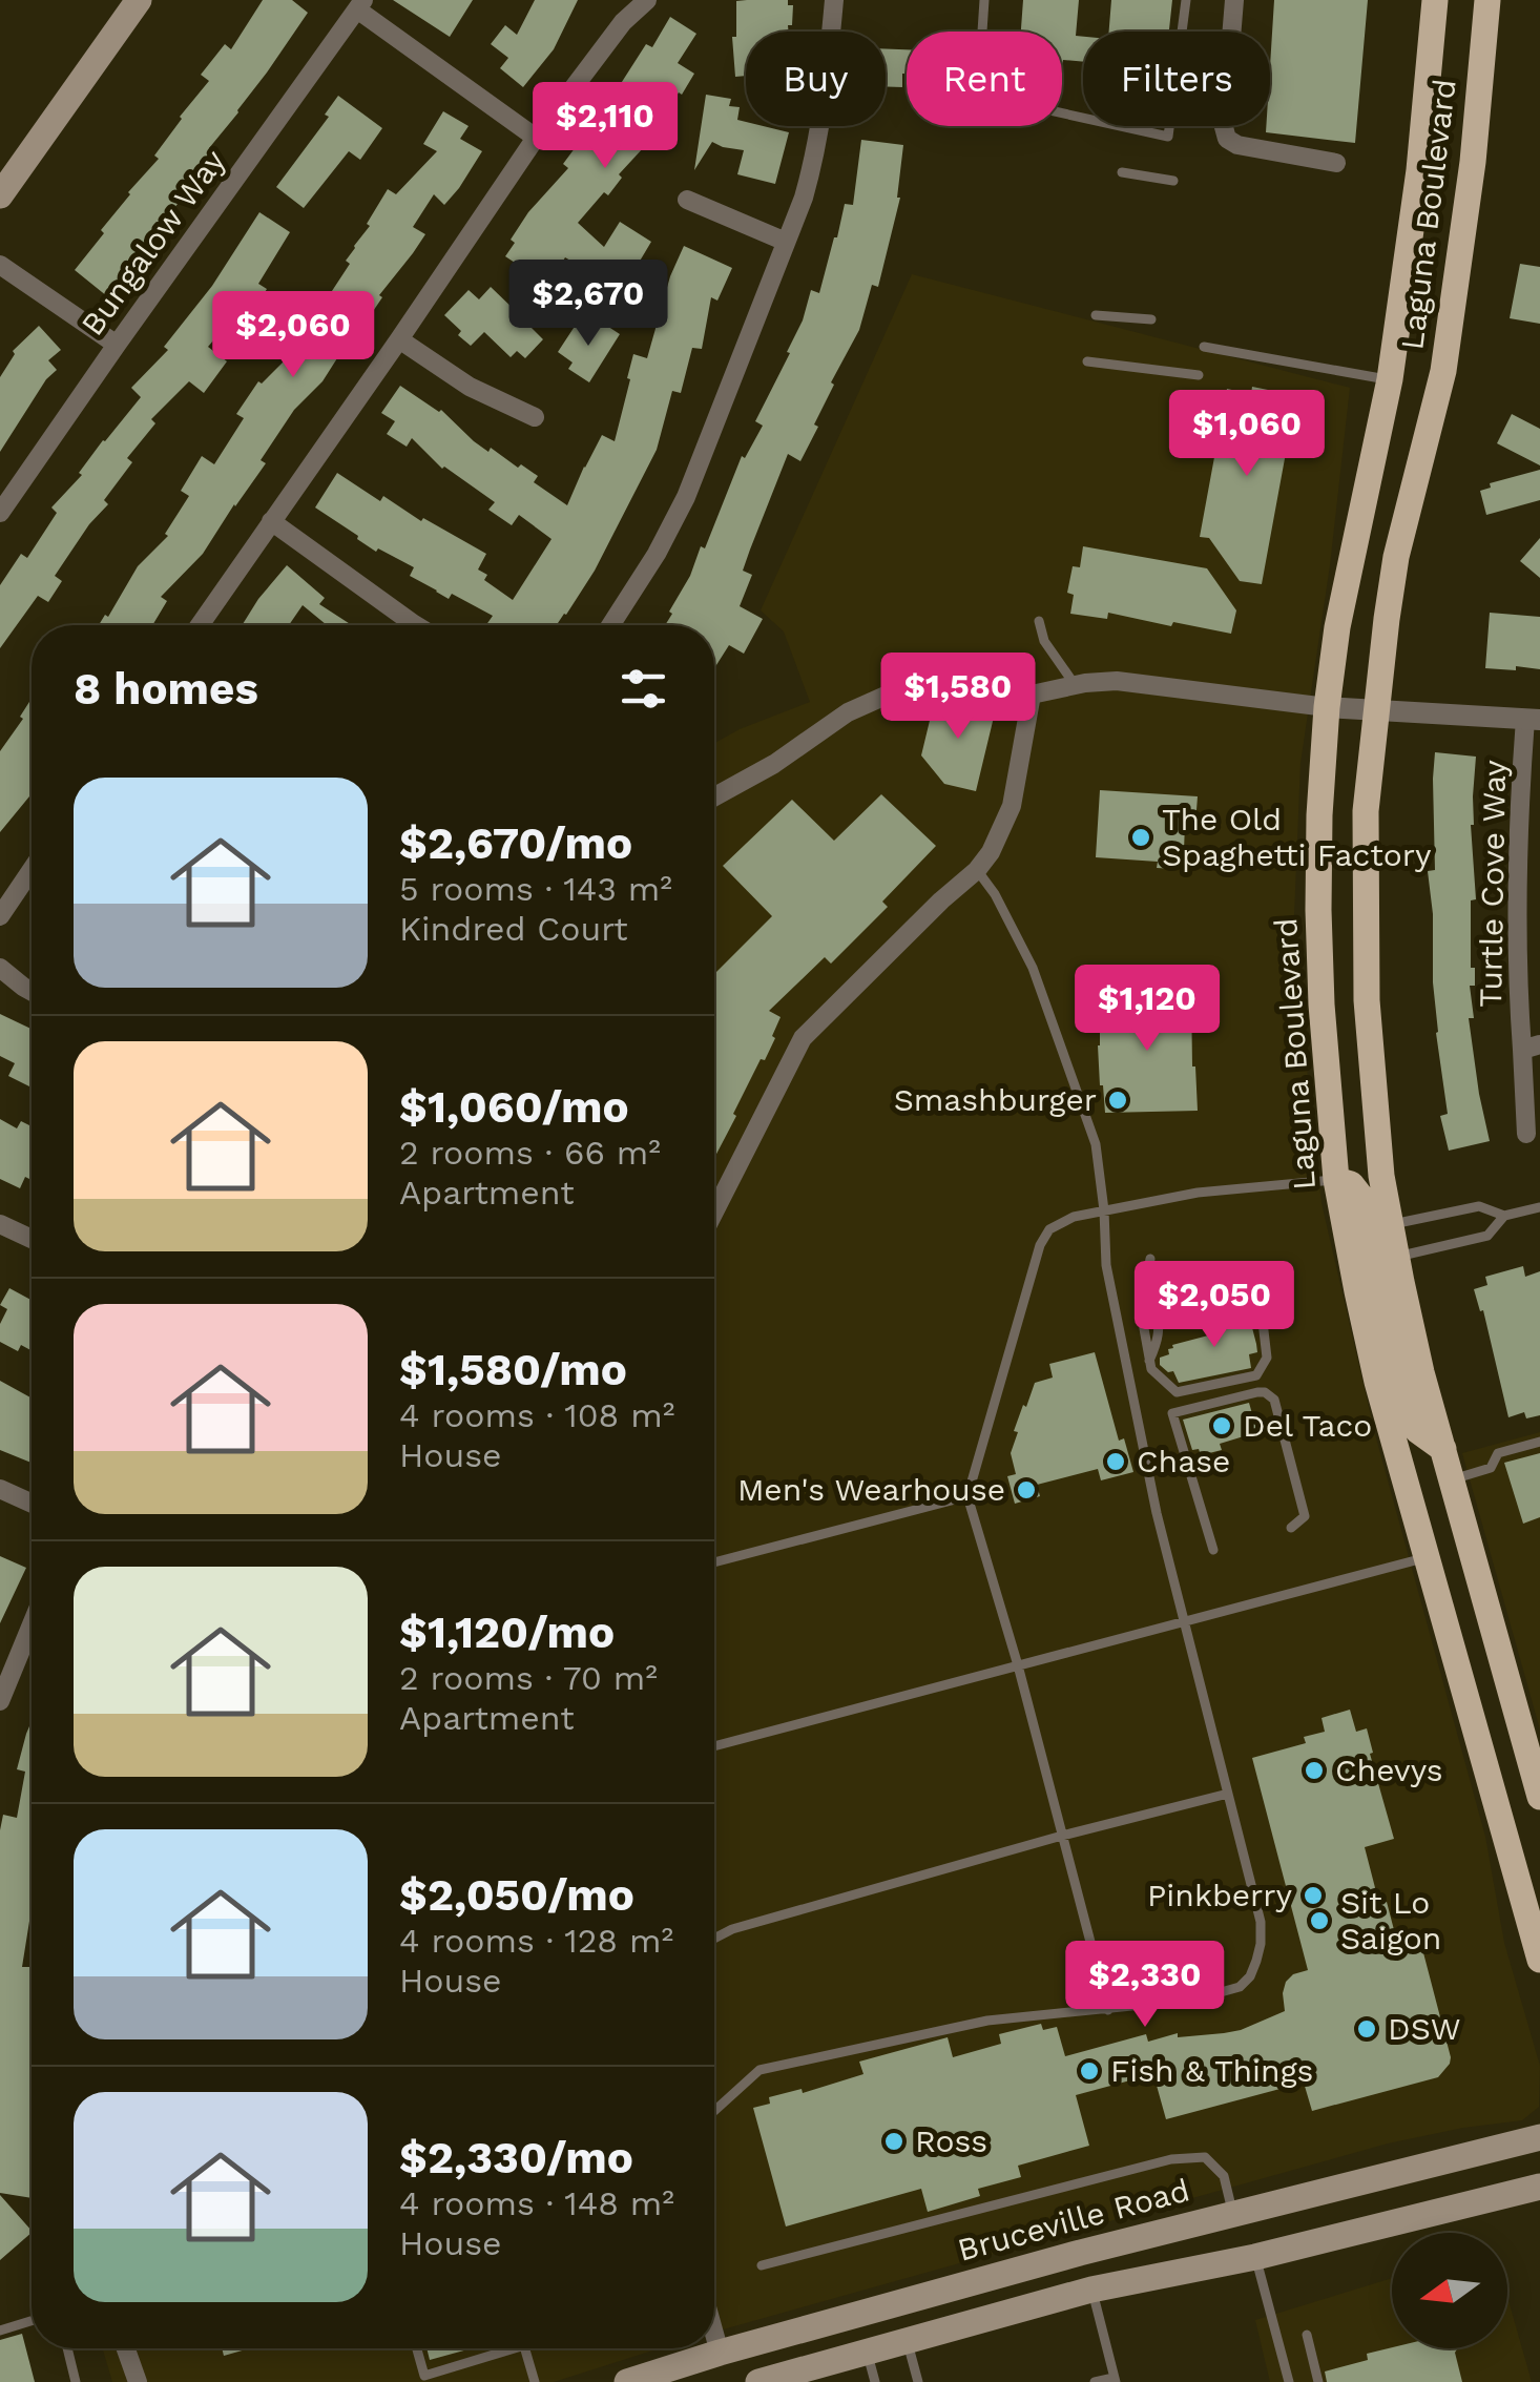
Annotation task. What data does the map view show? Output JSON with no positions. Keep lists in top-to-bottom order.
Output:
{
  "streets": {
    "main road": ["Laguna Boulevard", "Bruceville Road"],
    "street": ["Bungalow Way", "Turtle Cove Way"]
  },
  "places": [
    "The Old Spaghetti Factory",
    "Smashburger",
    "Del Taco",
    "Chase",
    "Men's Wearhouse",
    "Chevys",
    "Pinkberry",
    "Sit Lo Saigon",
    "DSW",
    "Fish & Things",
    "Ross"
  ],
  "north": "left",
  "page": {
    "chip": ["Buy", "Rent", "Filters"],
    "price": [
      "$2,110",
      "$2,670",
      "$2,060",
      "$1,060",
      "$1,580",
      "$1,120",
      "$2,050",
      "$2,330"
    ],
    "heading": "8 homes",
    "list": [
      {
        "name": "$2,670/mo",
        "note": "5 rooms · 143 m² · Kindred Court"
      },
      {
        "name": "$1,060/mo",
        "note": "2 rooms · 66 m² · Apartment"
      },
      {
        "name": "$1,580/mo",
        "note": "4 rooms · 108 m² · House"
      },
      {
        "name": "$1,120/mo",
        "note": "2 rooms · 70 m² · Apartment"
      },
      {
        "name": "$2,050/mo",
        "note": "4 rooms · 128 m² · House"
      },
      {
        "name": "$2,330/mo",
        "note": "4 rooms · 148 m² · House"
      }
    ]
  }
}
